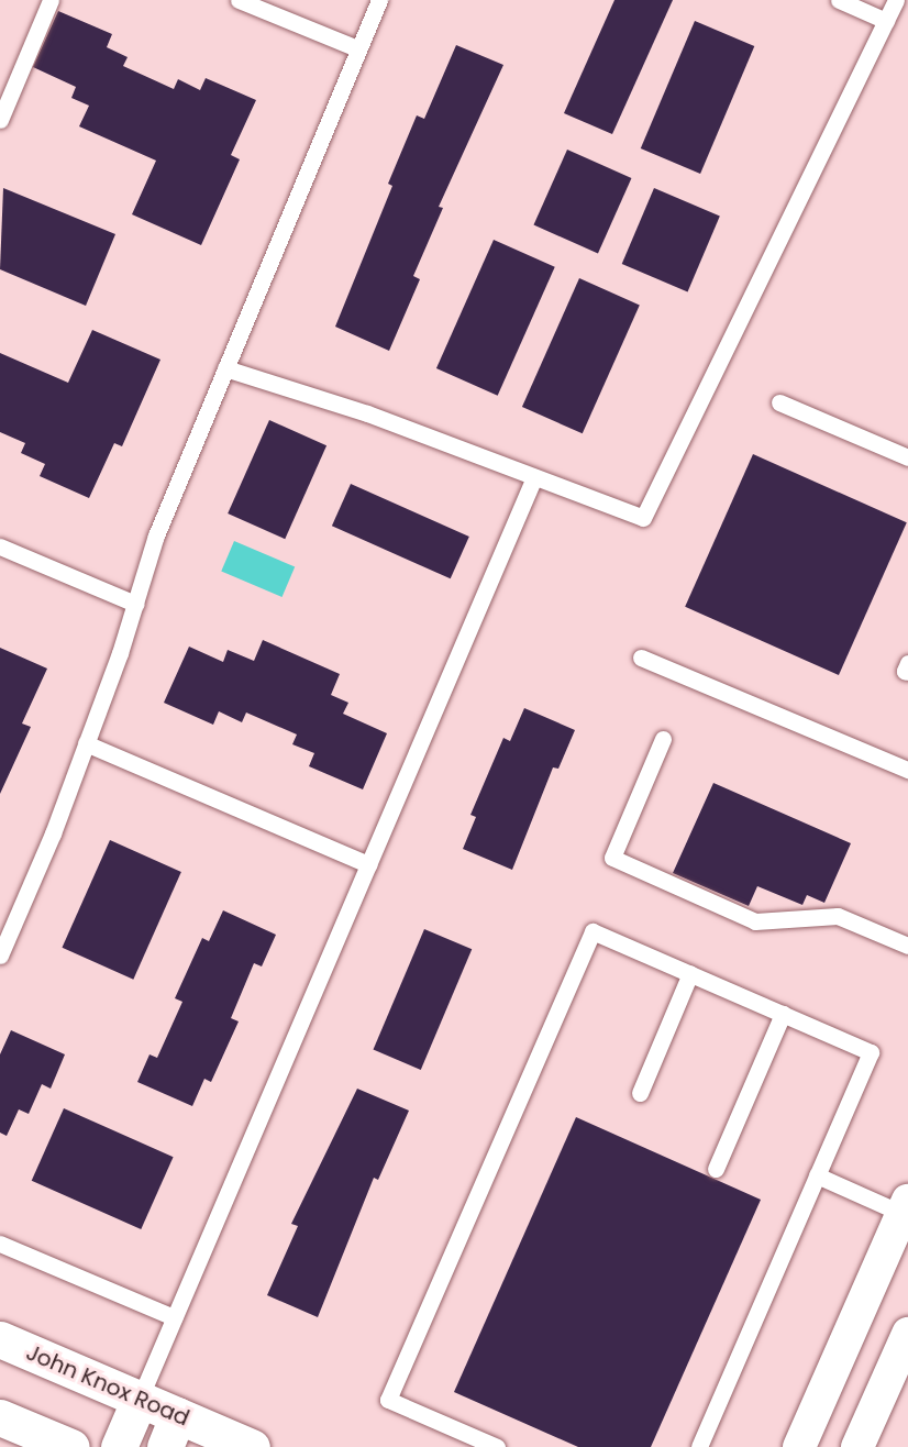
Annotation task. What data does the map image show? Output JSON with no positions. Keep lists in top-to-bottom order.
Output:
{
  "streets": {
    "main road": ["John Knox Road"]
  }
}
